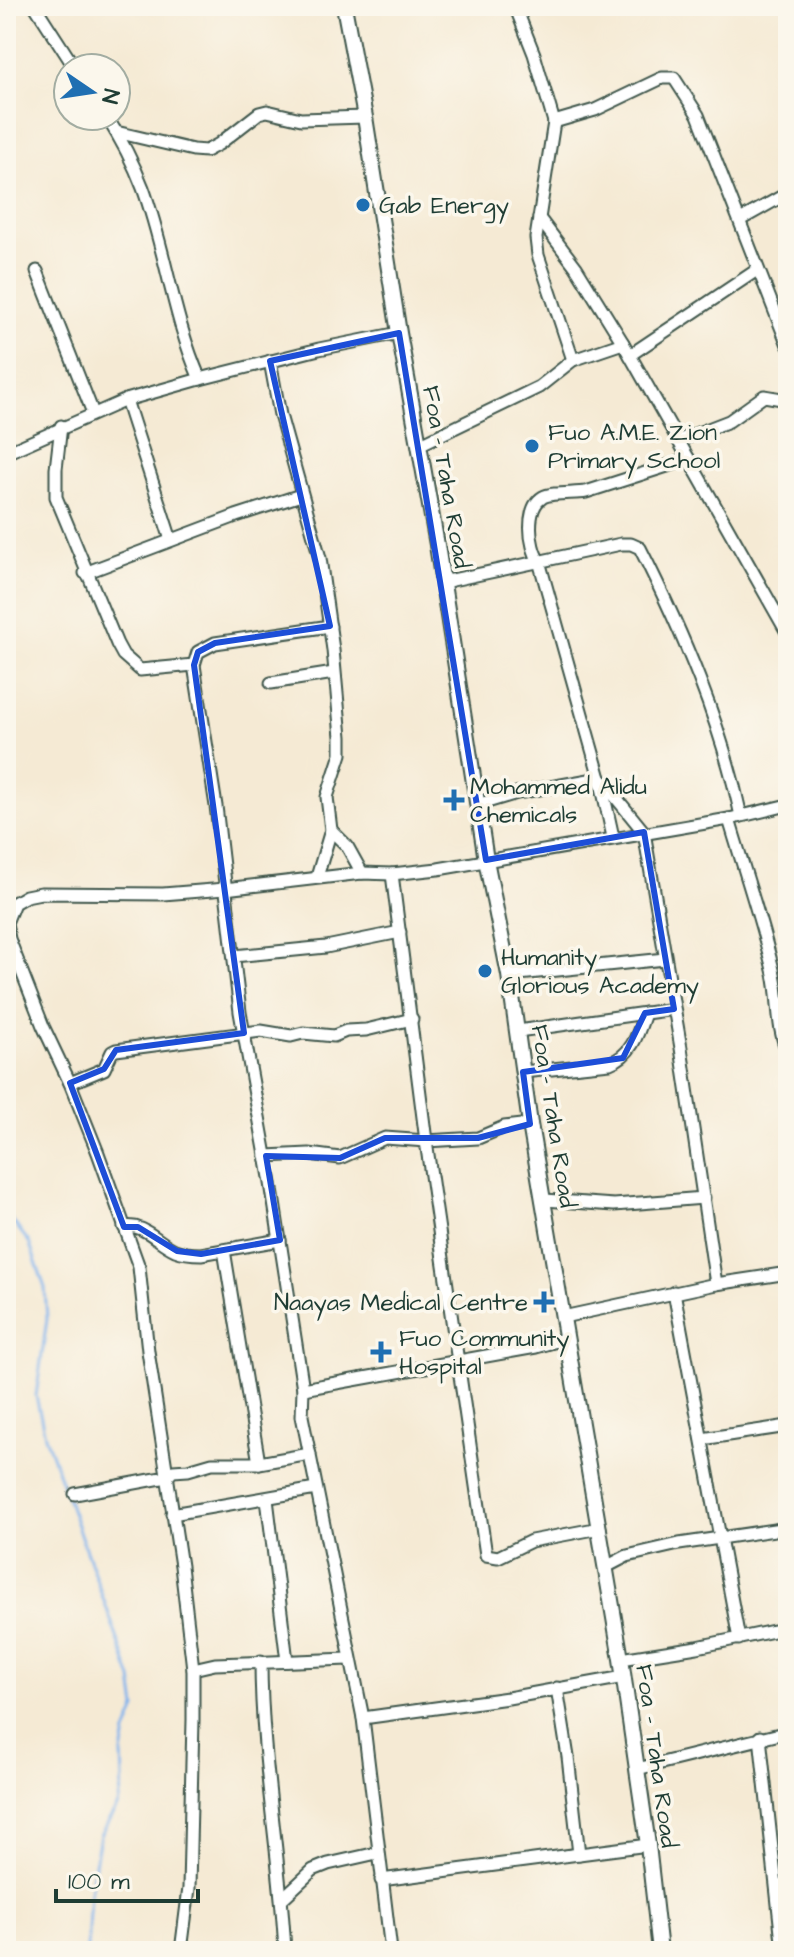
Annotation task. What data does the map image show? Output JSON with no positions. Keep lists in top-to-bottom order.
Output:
{
  "streets": {
    "street": ["Foa - Taha Road"]
  },
  "places": {
    "other": ["Gab Energy", "Fuo A.M.E. Zion Primary School", "Humanity Glorious Academy"],
    "health": ["Mohammed Alidu Chemicals", "Naayas Medical Centre", "Fuo Community Hospital"]
  },
  "scale_bar": "100 m",
  "north": "right"
}
